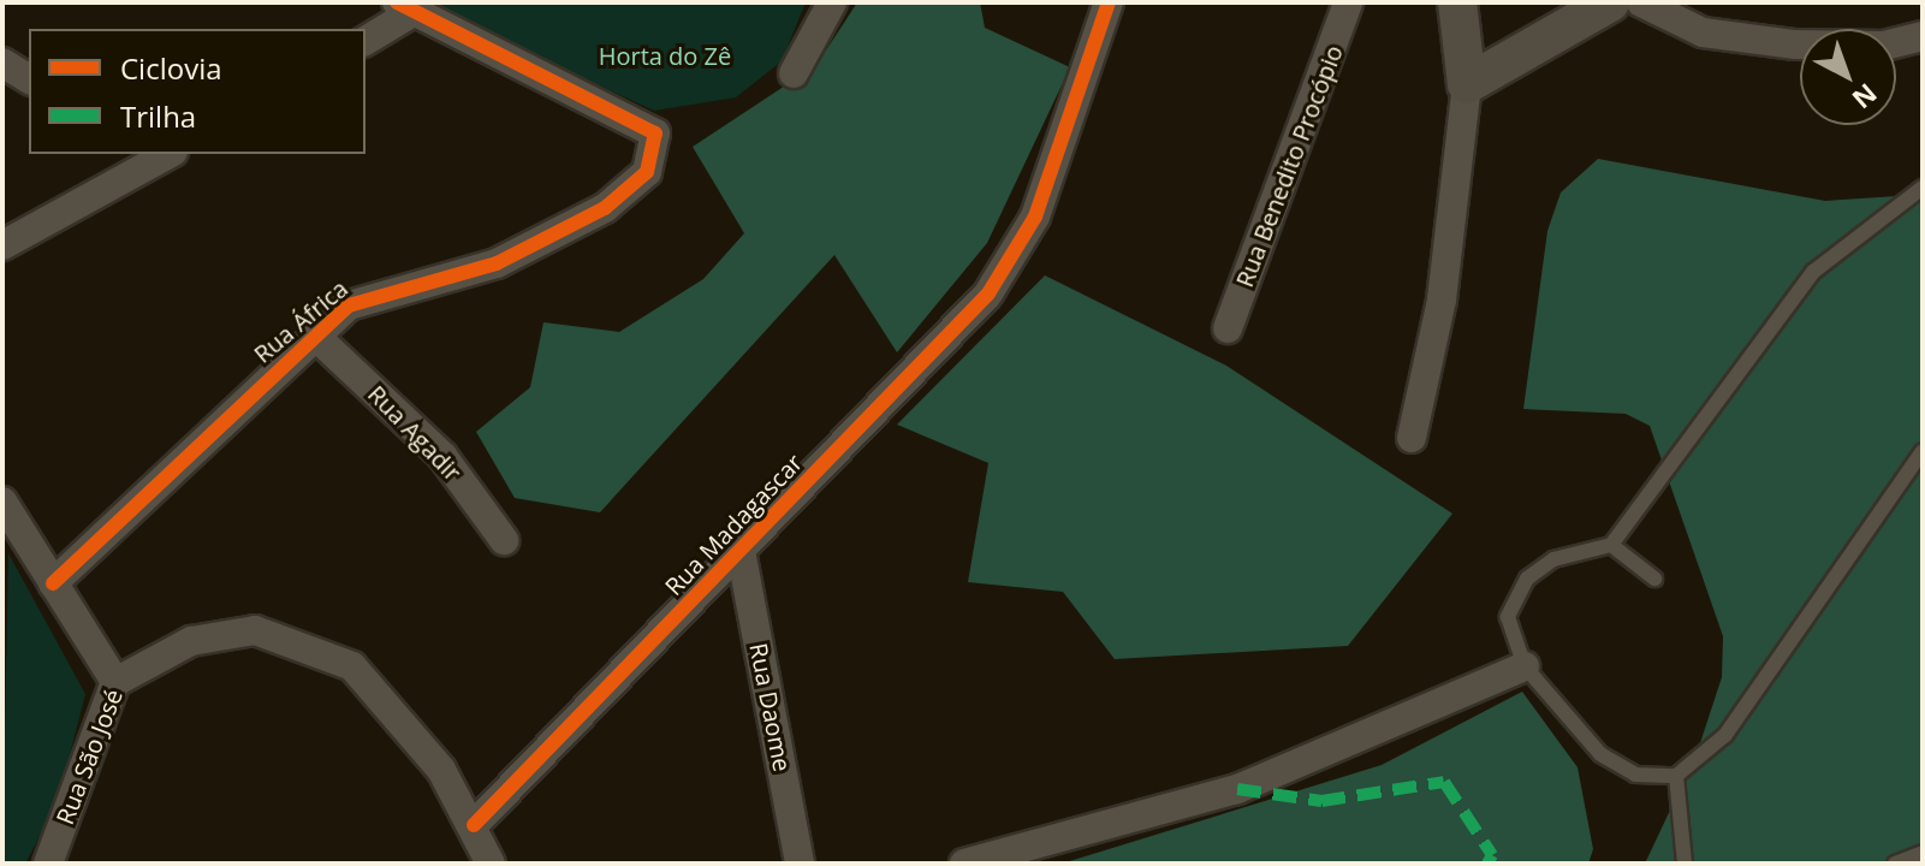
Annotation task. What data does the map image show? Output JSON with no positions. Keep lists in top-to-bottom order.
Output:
{
  "streets": {
    "street": [
      "Rua Benedito Procópio",
      "Rua África",
      "Rua Agadir",
      "Rua Madagascar",
      "Rua Daome",
      "Rua São José"
    ]
  },
  "crossings": [
    ["Rua África", "Rua Agadir"],
    ["Rua Madagascar", "Rua Daome"],
    ["Rua Madagascar", "Rua São José"]
  ],
  "parks": ["Horta do Zê"],
  "legend": ["Ciclovia", "Trilha"],
  "north": "bottom right"
}
